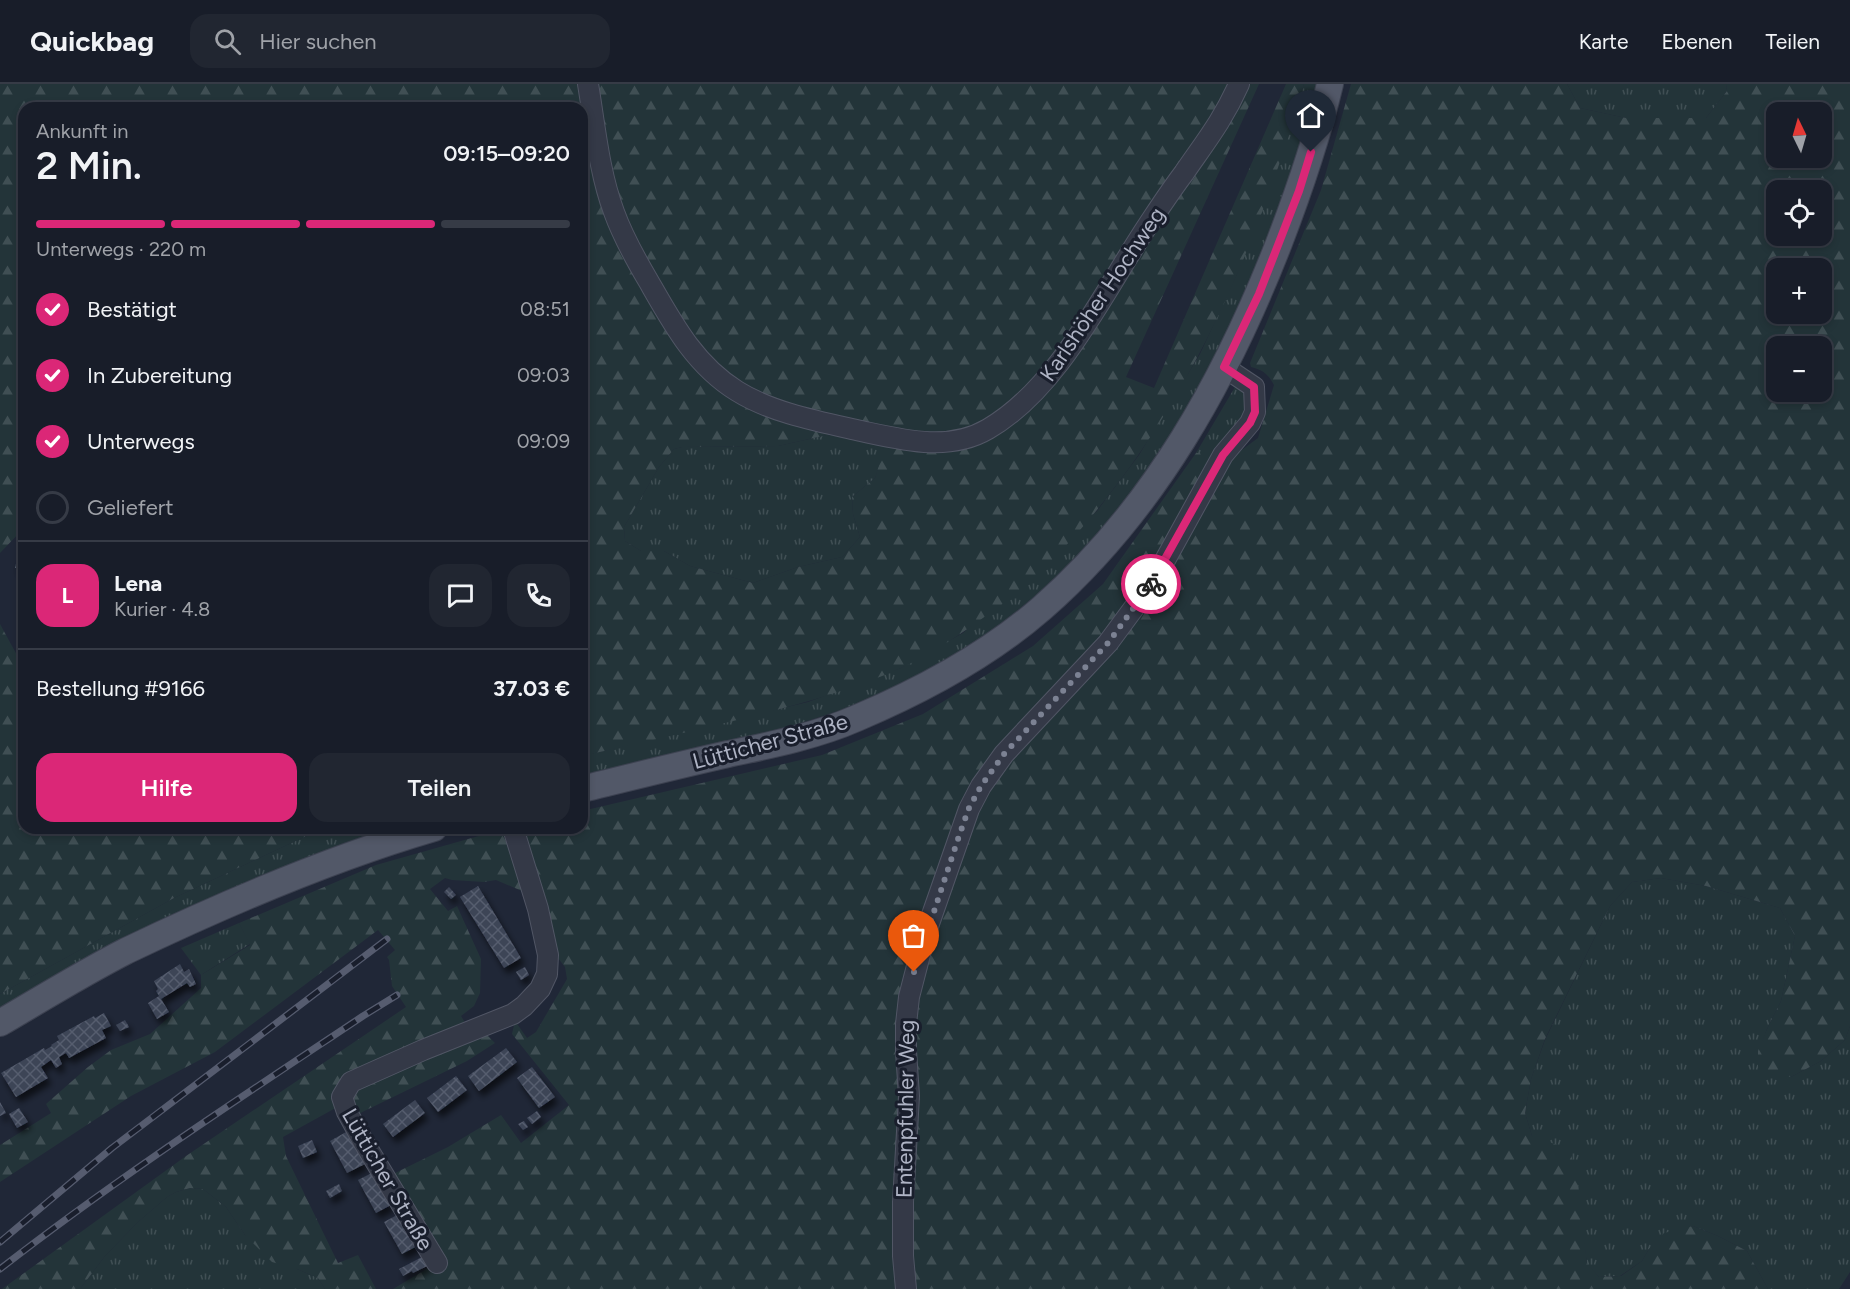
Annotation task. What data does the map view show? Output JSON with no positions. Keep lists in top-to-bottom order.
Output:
{
  "streets": {
    "main road": ["Lütticher Straße"],
    "street": ["Karlshöher Hochweg", "Entenpfuhler Weg"]
  },
  "crossings": [
    ["Lütticher Straße", "Entenpfuhler Weg"]
  ],
  "north": "top",
  "page": {
    "header": "Quickbag",
    "search": "Hier suchen",
    "nav": ["Karte", "Ebenen", "Teilen"],
    "map_buttons": ["+", "−"],
    "heading": ["2 Min.", "Ankunft in", "09:15–09:20"],
    "panel": [
      "Lena",
      "Kurier · 4.8",
      "Bestellung #9166",
      "37.03 €"
    ],
    "bar": "Unterwegs · 220 m",
    "list": [
      ["Bestätigt", "08:51"],
      ["In Zubereitung", "09:03"],
      ["Unterwegs", "09:09"],
      "Geliefert"
    ],
    "round": "L",
    "buttons": ["Hilfe", "Teilen"]
  }
}
